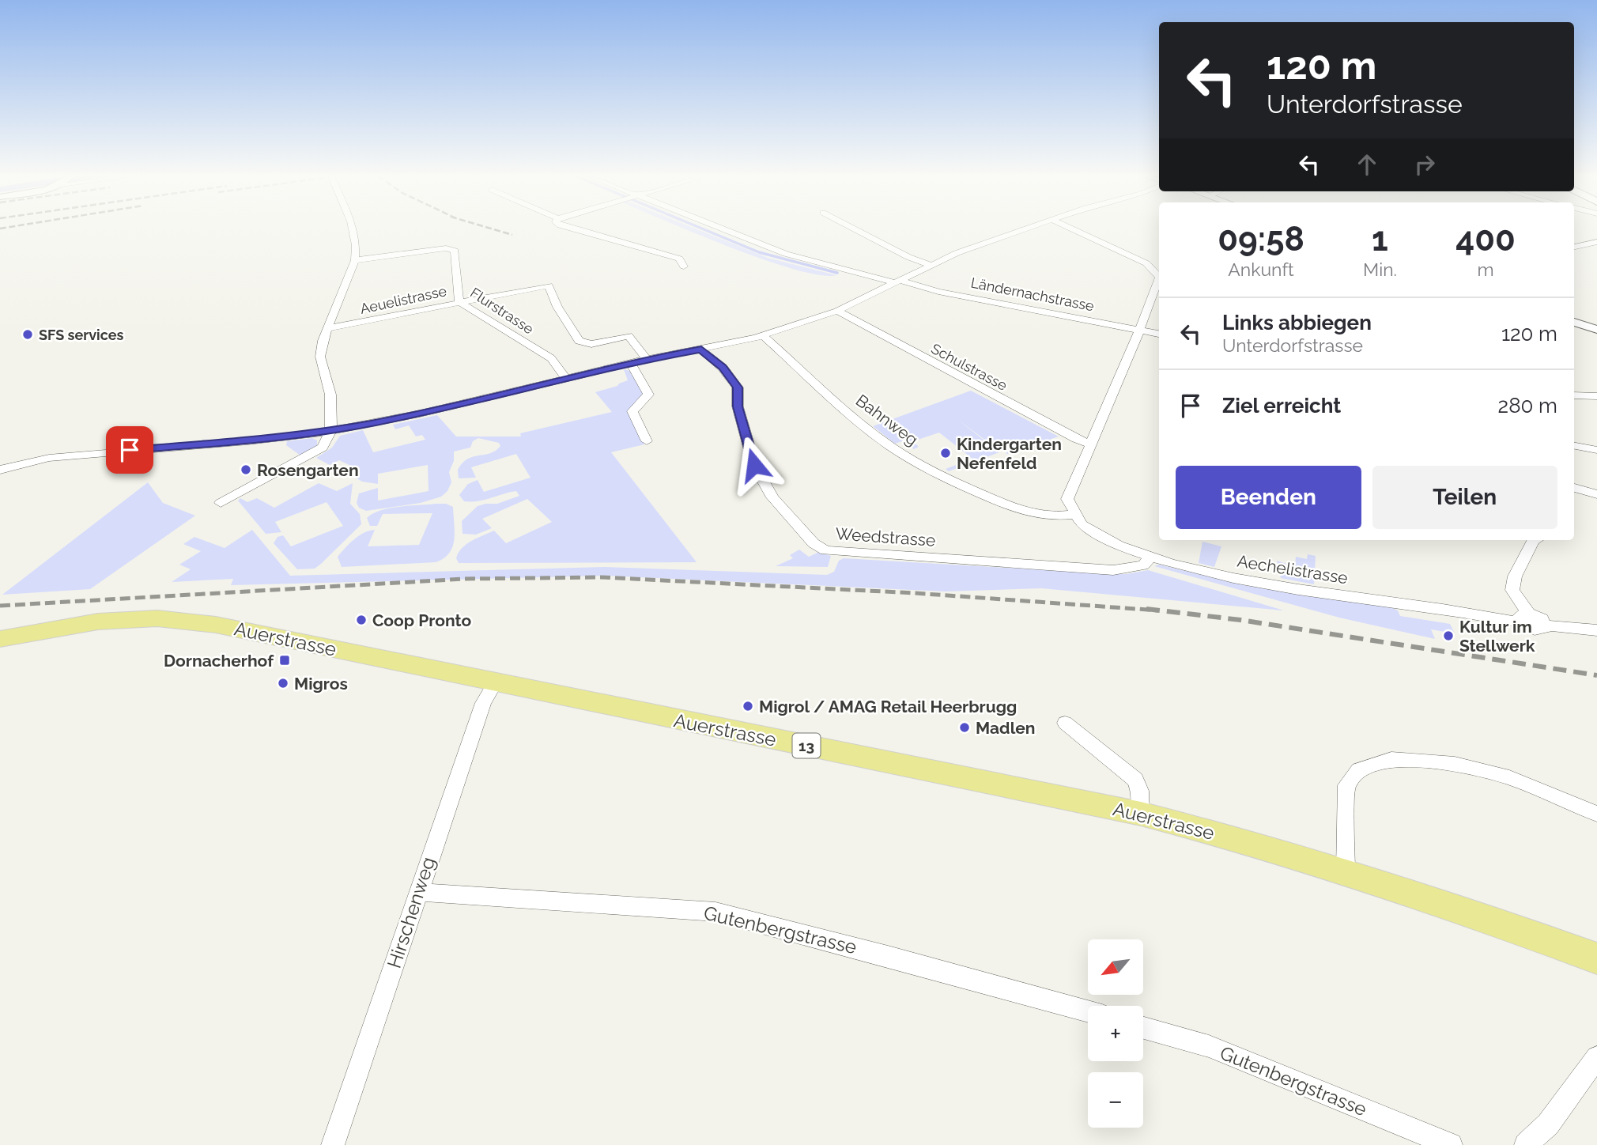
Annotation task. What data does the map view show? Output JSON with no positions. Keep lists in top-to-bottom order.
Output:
{
  "streets": {
    "main road": ["Auerstrasse", "13"],
    "street": [
      "Ländernachstrasse",
      "Aeuelistrasse",
      "Flurstrasse",
      "Schulstrasse",
      "Bahnweg",
      "Weedstrasse",
      "Aechelistrasse",
      "Hirschenweg",
      "Gutenbergstrasse"
    ]
  },
  "crossings": [
    ["Aeuelistrasse", "Flurstrasse"],
    ["Bahnweg", "Aechelistrasse"],
    ["Weedstrasse", "Aechelistrasse"],
    ["Auerstrasse", "Hirschenweg"],
    ["Hirschenweg", "Gutenbergstrasse"]
  ],
  "places": {
    "other": [
      "SFS services",
      "Kindergarten Nefenfeld",
      "Rosengarten",
      "Coop Pronto",
      "Kultur im Stellwerk",
      "Migros",
      "Migrol / AMAG Retail Heerbrugg",
      "Madlen"
    ],
    "transit": ["Dornacherhof"]
  },
  "north": "bottom left",
  "page": {
    "turn": ["120 m", "Unterdorfstrasse"],
    "eta": [
      "09:58",
      "Ankunft",
      "1",
      "Min.",
      "400",
      "m"
    ],
    "list": [
      {
        "name": "Links abbiegen",
        "note": "Unterdorfstrasse",
        "value": "120 m"
      },
      {
        "name": "Ziel erreicht",
        "value": "280 m"
      }
    ],
    "buttons": ["Beenden", "Teilen"],
    "map_buttons": ["+", "−"]
  }
}
